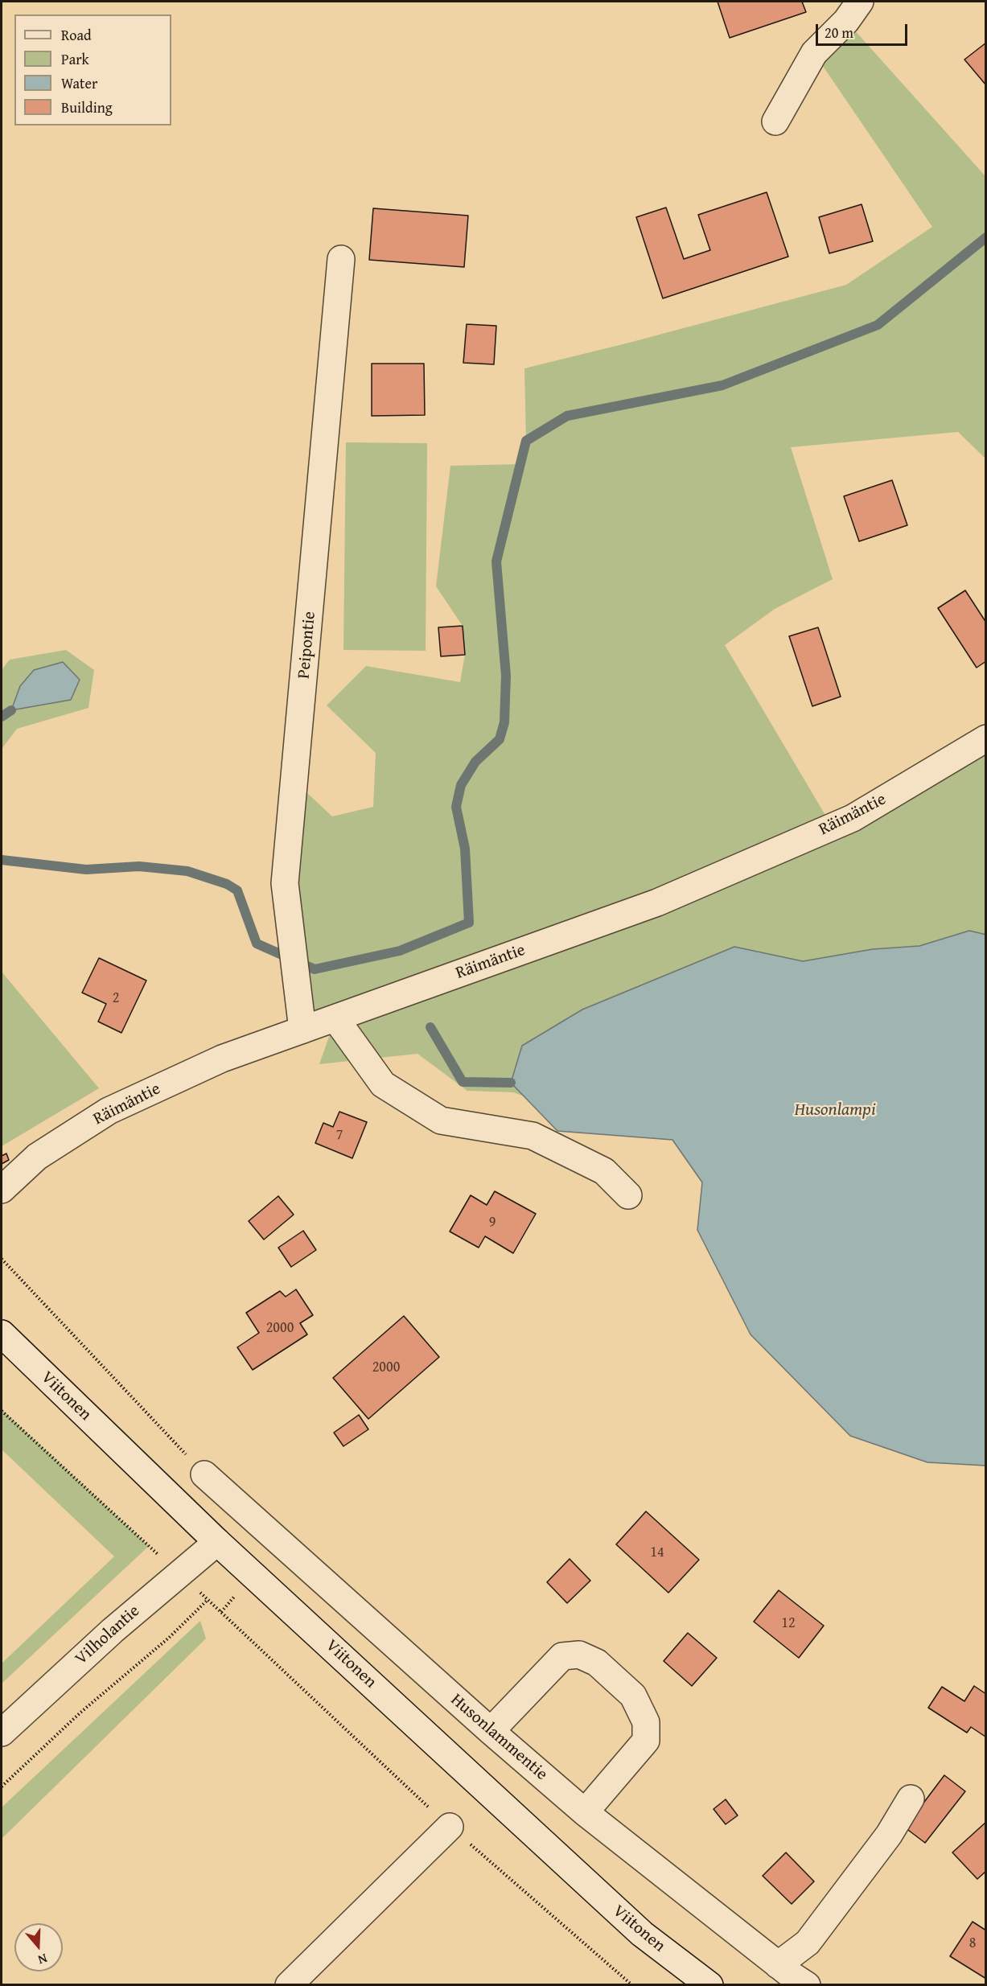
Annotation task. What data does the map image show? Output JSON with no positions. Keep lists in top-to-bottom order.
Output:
{
  "streets": {
    "street": [
      "Peipontie",
      "Räimäntie",
      "Viitonen",
      "Vilholantie",
      "Husonlammentie"
    ]
  },
  "crossings": [
    ["Peipontie", "Räimäntie"],
    ["Viitonen", "Vilholantie"]
  ],
  "water": ["Husonlampi"],
  "house_numbers": [
    "2",
    "7",
    "9",
    "2000",
    "2000",
    "14",
    "12",
    "8"
  ],
  "legend": [
    "Road",
    "Park",
    "Water",
    "Building"
  ],
  "scale_bar": "20 m",
  "north": "bottom"
}
